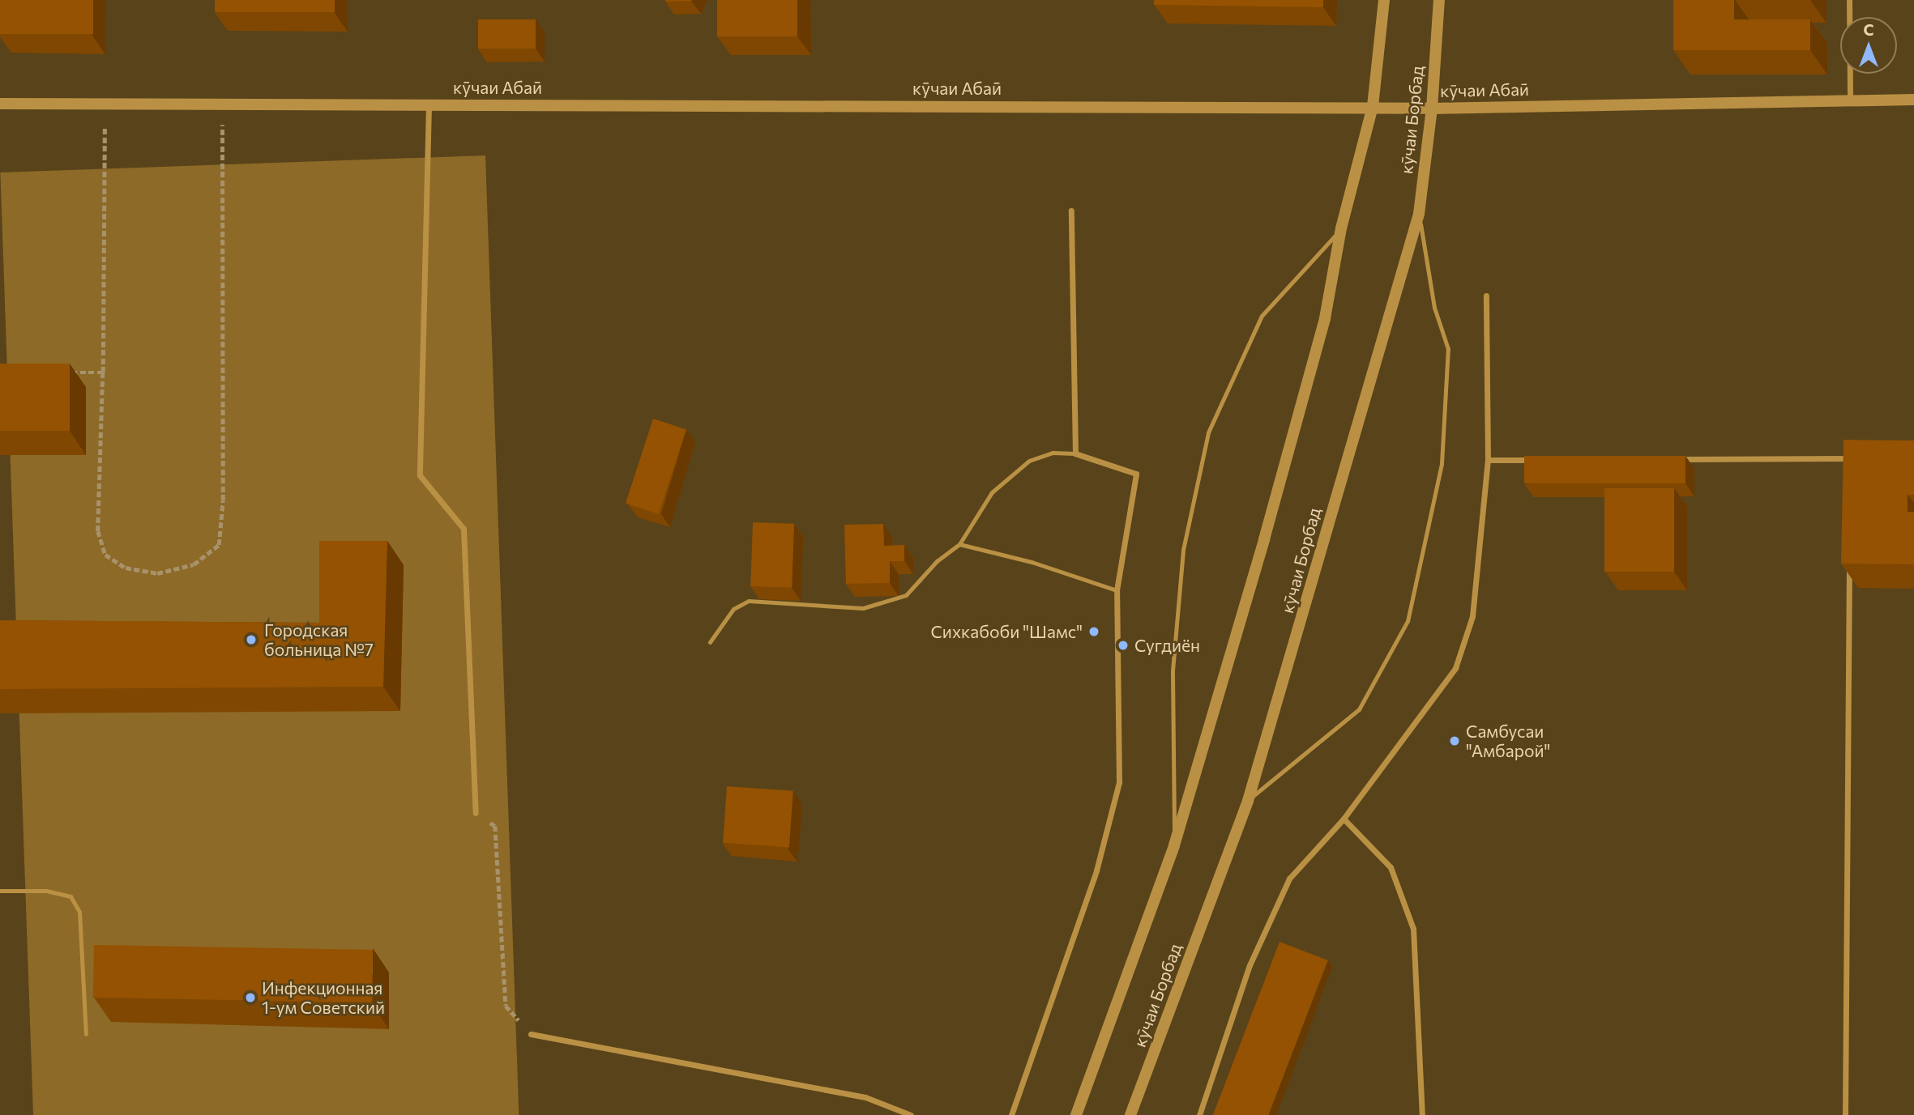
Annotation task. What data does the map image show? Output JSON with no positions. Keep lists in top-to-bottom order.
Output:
{
  "streets": {
    "main road": ["кӯчаи Абаӣ", "кӯчаи Борбад"]
  },
  "crossings": [
    ["кӯчаи Абаӣ", "кӯчаи Борбад"]
  ],
  "places": [
    "Сихкабоби \"Шамс\"",
    "Городская больница №7",
    "Сугдиён",
    "Самбусаи \"Амбарой\"",
    "Инфекционная 1-ум Советский"
  ],
  "north": "top"
}
